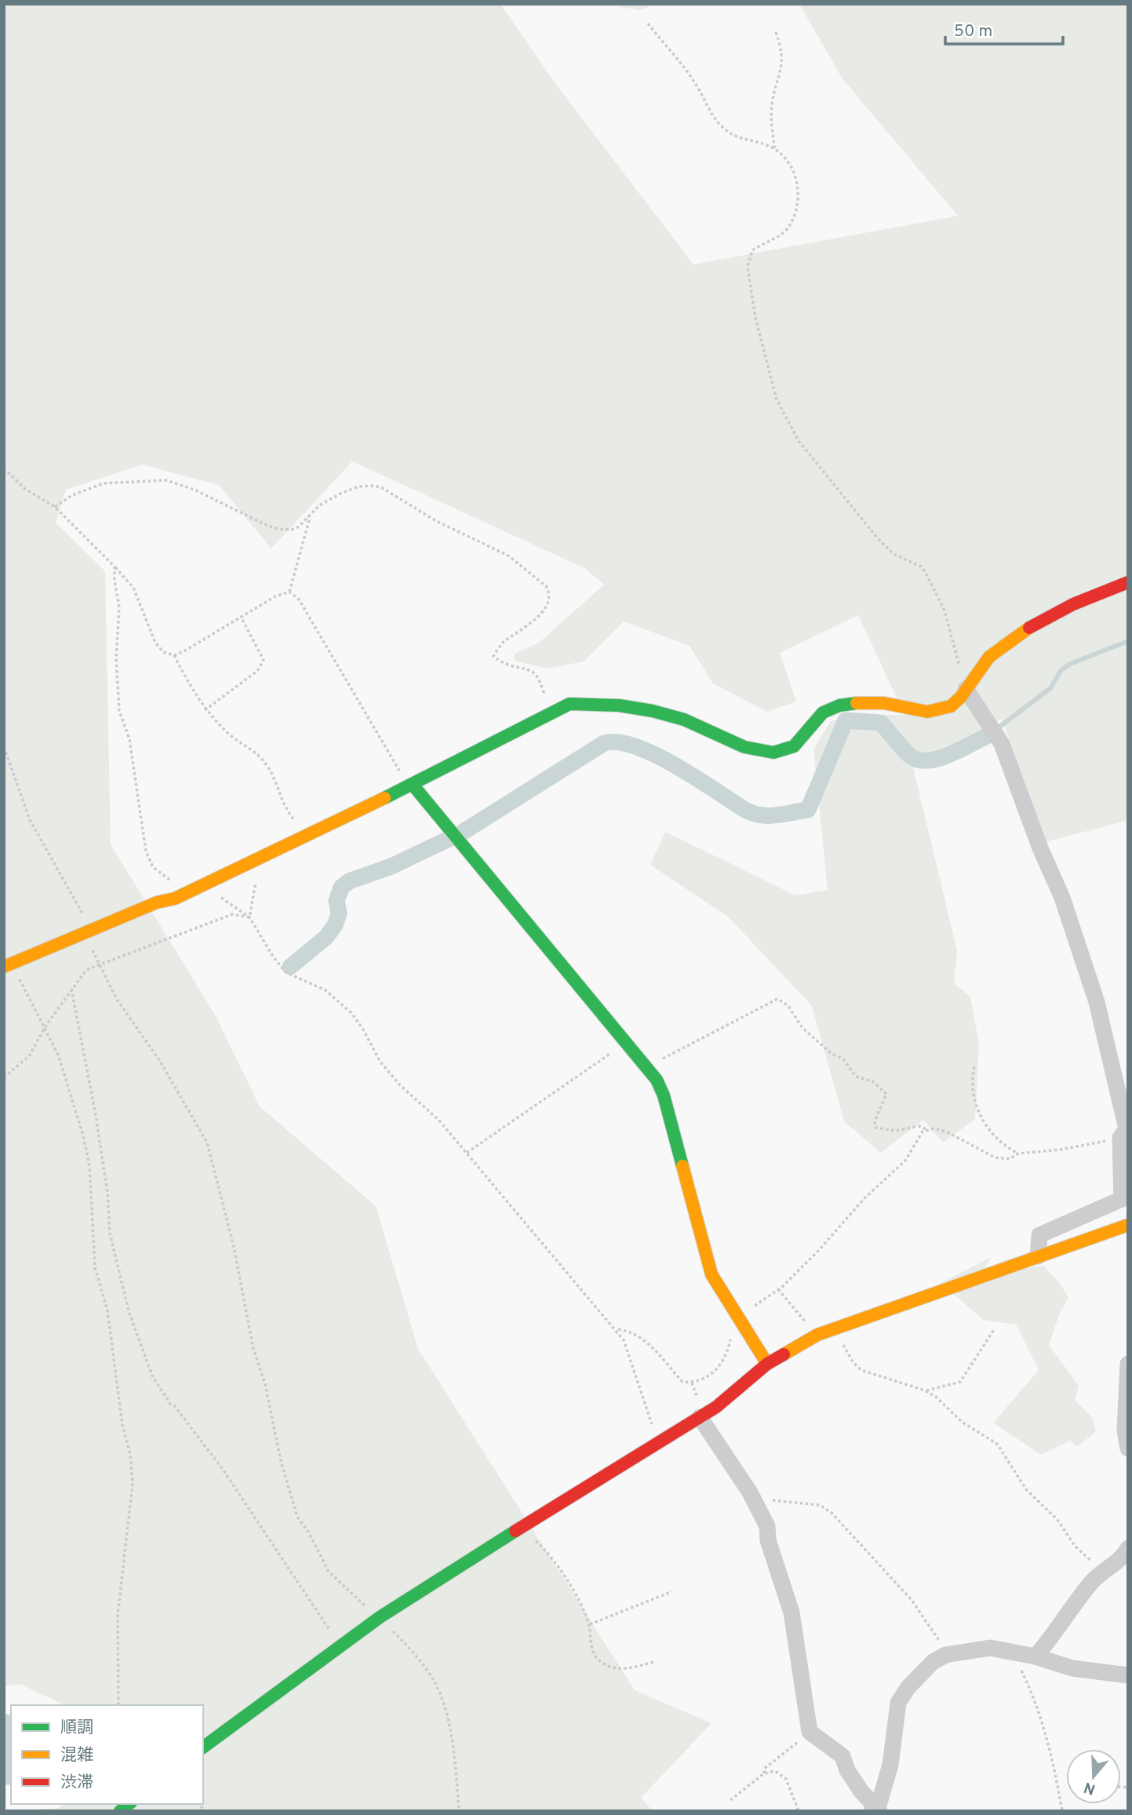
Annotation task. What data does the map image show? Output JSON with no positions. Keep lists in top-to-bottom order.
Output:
{
  "legend": ["順調", "混雑", "渋滞"],
  "scale_bar": "50 m",
  "north": "bottom"
}
